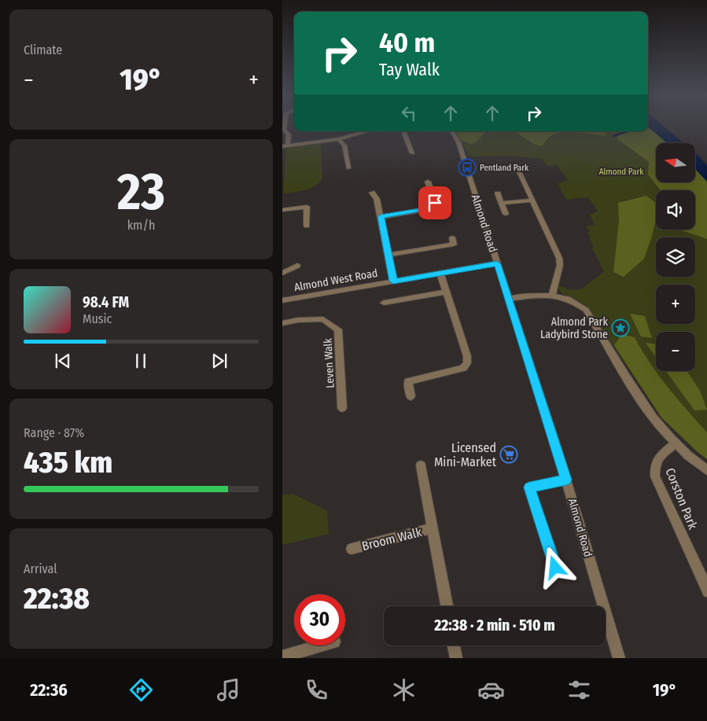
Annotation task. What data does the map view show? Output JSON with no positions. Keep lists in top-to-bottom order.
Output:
{
  "streets": {
    "street": [
      "Almond Road",
      "Almond West Road",
      "Leven Walk",
      "Corston Park",
      "Broom Walk"
    ]
  },
  "crossings": [
    ["Almond Road", "Almond West Road"]
  ],
  "parks": ["Almond Park"],
  "places": {
    "bus stop": ["Pentland Park"],
    "place": ["Almond Park Ladybird Stone"],
    "supermarket": ["Licensed Mini-Market"]
  },
  "north": "left",
  "page": {
    "tile": [
      "Climate",
      ["23", "km/h"],
      ["Range · 87%", "435 km"],
      ["Arrival", "22:38"]
    ],
    "turn": ["40 m", "Tay Walk"],
    "heat": ["−", "19°", "+"],
    "map_buttons": ["+", "−"],
    "song": ["98.4 FM", "Music"],
    "limit": "30",
    "trip": "22:38 · 2 min · 510 m",
    "tabs": ["22:36", "19°"]
  }
}
